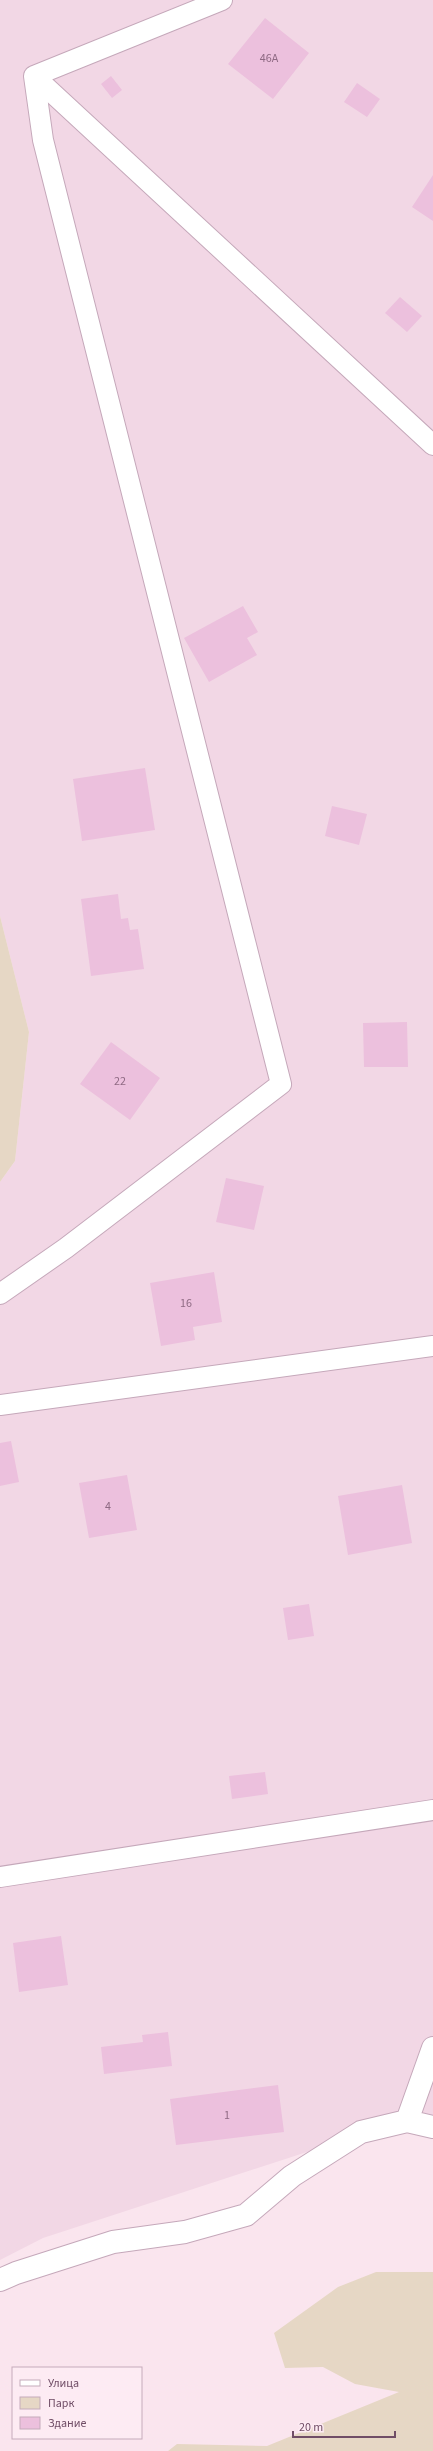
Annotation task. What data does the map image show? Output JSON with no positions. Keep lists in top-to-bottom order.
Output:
{
  "house_numbers": [
    "46А",
    "22",
    "16",
    "4",
    "1"
  ],
  "legend": ["Улица", "Парк", "Здание"],
  "scale_bar": "20 m"
}
